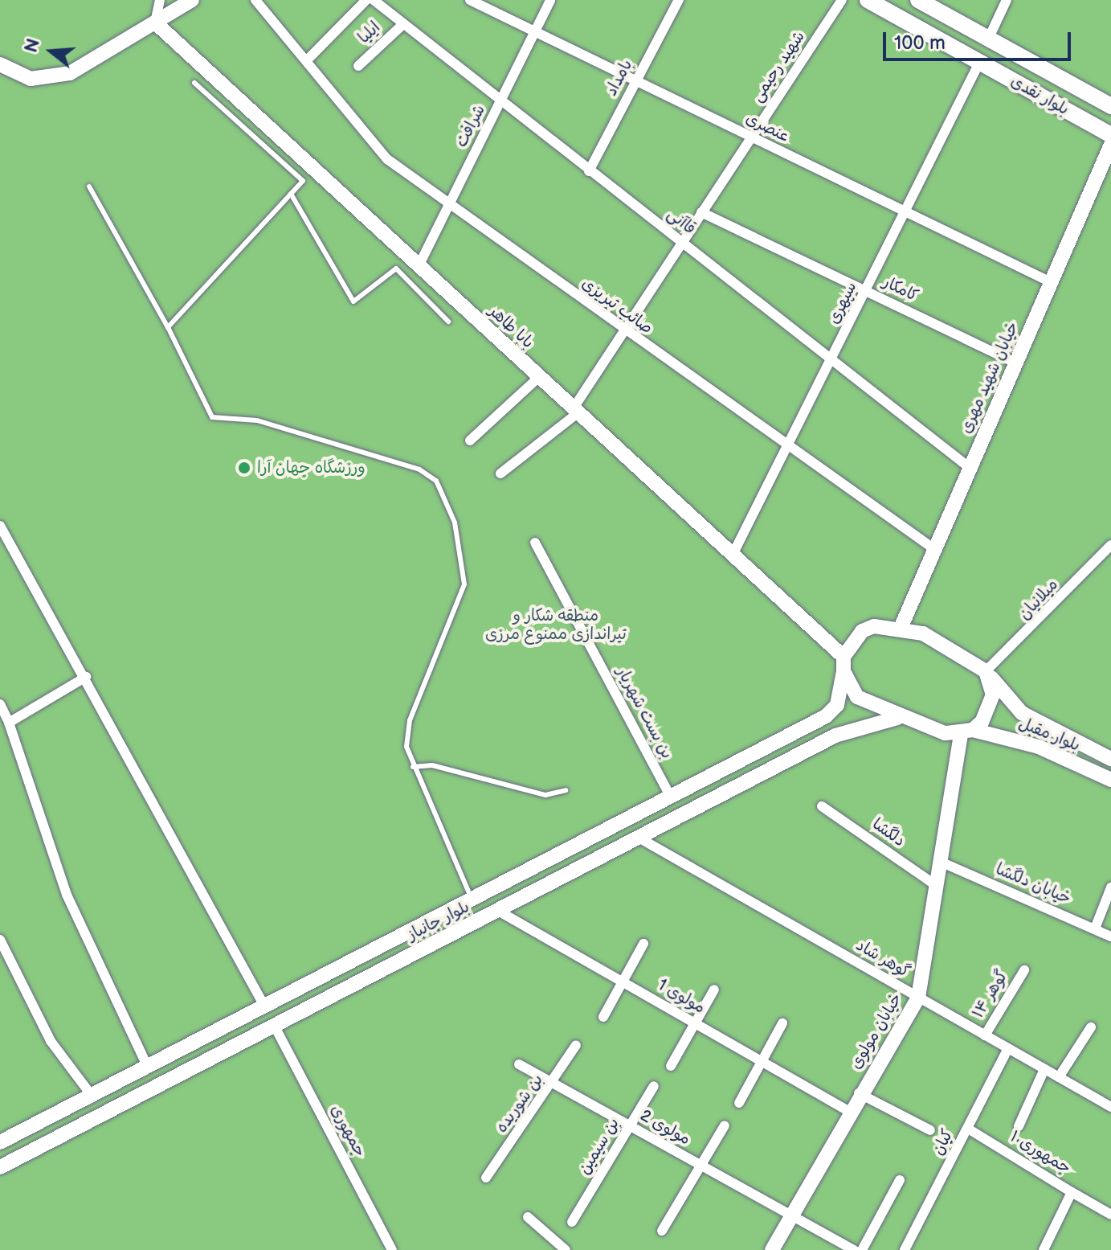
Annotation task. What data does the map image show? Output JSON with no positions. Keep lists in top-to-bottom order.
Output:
{
  "streets": {
    "main road": [
      "بلوار نقدی",
      "بابا طاهر",
      "خیابان شهید مهری",
      "بلوار مقبل",
      "بلوار جانباز",
      "خیابان مولوی"
    ],
    "street": [
      "ایلیا",
      "شهید رحیمی",
      "بامداد",
      "شرافت",
      "عنصری",
      "قاآنی",
      "کامکار",
      "سپهری",
      "صائب تبریزی",
      "میلانیان",
      "بن بست شهریار",
      "دلگشا",
      "خیابان دلگشا",
      "گوهر شاد",
      "گوهر ۱۴",
      "مولوی 1",
      "بن شوریده",
      "مولوی 2",
      "جمهوری",
      "کیان",
      "بن سیمین",
      "جمهوری۱۰"
    ]
  },
  "crossings": [
    ["ایلیا", "قاآنی"],
    ["شهید رحیمی", "عنصری"],
    ["شهید رحیمی", "قاآنی"],
    ["شهید رحیمی", "کامکار"],
    ["شهید رحیمی", "صائب تبریزی"],
    ["شهید رحیمی", "بابا طاهر"],
    ["بامداد", "عنصری"],
    ["بامداد", "قاآنی"],
    ["بلوار نقدی", "سپهری"],
    ["شرافت", "عنصری"],
    ["شرافت", "قاآنی"],
    ["شرافت", "صائب تبریزی"],
    ["شرافت", "بابا طاهر"],
    ["عنصری", "سپهری"],
    ["عنصری", "خیابان شهید مهری"],
    ["قاآنی", "سپهری"],
    ["قاآنی", "خیابان شهید مهری"],
    ["کامکار", "سپهری"],
    ["کامکار", "خیابان شهید مهری"],
    ["سپهری", "صائب تبریزی"],
    ["سپهری", "بابا طاهر"],
    ["صائب تبریزی", "خیابان شهید مهری"],
    ["بابا طاهر", "بلوار مقبل"],
    ["بابا طاهر", "بلوار جانباز"],
    ["خیابان شهید مهری", "بلوار مقبل"],
    ["میلانیان", "بلوار مقبل"],
    ["بن بست شهریار", "بلوار جانباز"],
    ["بلوار مقبل", "بلوار جانباز"],
    ["بلوار مقبل", "خیابان مولوی"],
    ["دلگشا", "خیابان مولوی"],
    ["خیابان دلگشا", "خیابان مولوی"],
    ["بلوار جانباز", "گوهر شاد"],
    ["بلوار جانباز", "مولوی 1"],
    ["بلوار جانباز", "جمهوری"],
    ["گوهر شاد", "گوهر ۱۴"],
    ["گوهر شاد", "خیابان مولوی"],
    ["گوهر شاد", "کیان"],
    ["مولوی 1", "خیابان مولوی"],
    ["خیابان مولوی", "مولوی 2"],
    ["بن شوریده", "مولوی 2"],
    ["مولوی 2", "بن سیمین"],
    ["کیان", "جمهوری۱۰"]
  ],
  "parks": ["منطقه شکار و تیراندازی ممنوع مرزی"],
  "places": ["ورزشگاه جهان آرا"],
  "scale_bar": "100 m",
  "north": "left"
}
